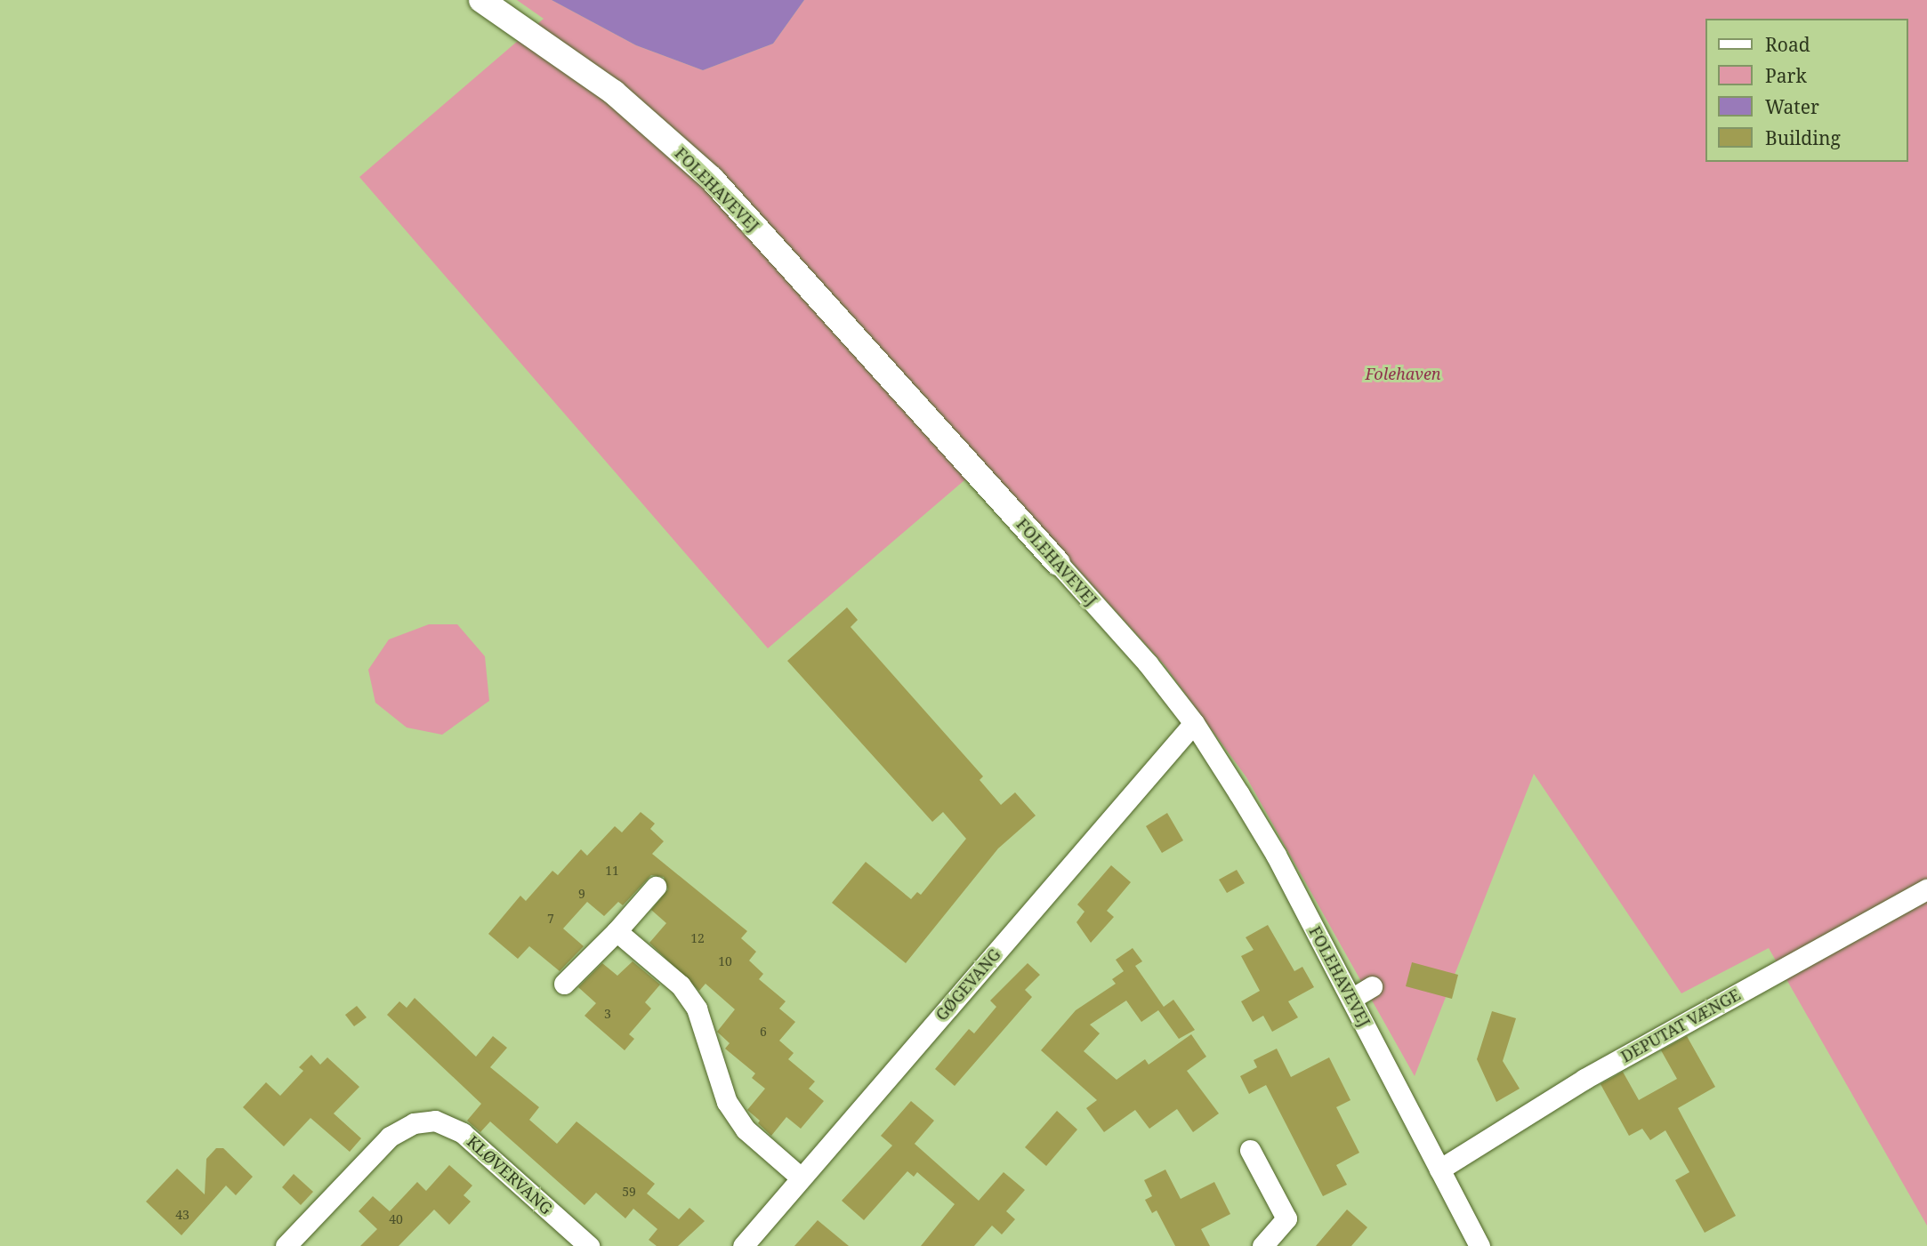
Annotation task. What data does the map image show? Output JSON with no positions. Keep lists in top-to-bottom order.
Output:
{
  "streets": {
    "street": [
      "FOLEHAVEVEJ",
      "GØGEVANG",
      "DEPUTAT VÆNGE",
      "KLØVERVANG"
    ]
  },
  "crossings": [
    ["FOLEHAVEVEJ", "GØGEVANG"],
    ["FOLEHAVEVEJ", "DEPUTAT VÆNGE"]
  ],
  "parks": ["Folehaven"],
  "house_numbers": [
    "11",
    "9",
    "7",
    "12",
    "10",
    "3",
    "6",
    "59",
    "43",
    "40"
  ],
  "legend": [
    "Road",
    "Park",
    "Water",
    "Building"
  ]
}
